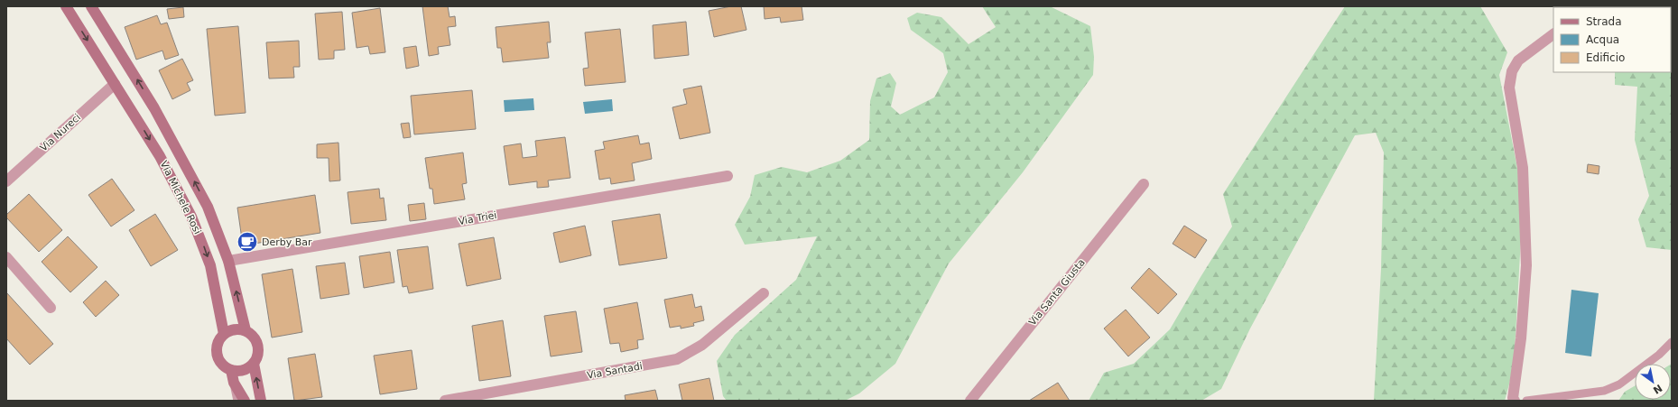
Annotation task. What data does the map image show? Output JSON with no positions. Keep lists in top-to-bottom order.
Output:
{
  "streets": {
    "street": [
      "Via Nureci",
      "Via Michele Rosi",
      "Via Triei",
      "Via Santa Giusta",
      "Via Santadi"
    ]
  },
  "crossings": [
    ["Via Nureci", "Via Michele Rosi"],
    ["Via Michele Rosi", "Via Triei"]
  ],
  "places": {
    "cafe": ["Derby Bar"]
  },
  "legend": ["Strada", "Acqua", "Edificio"],
  "north": "bottom right"
}
